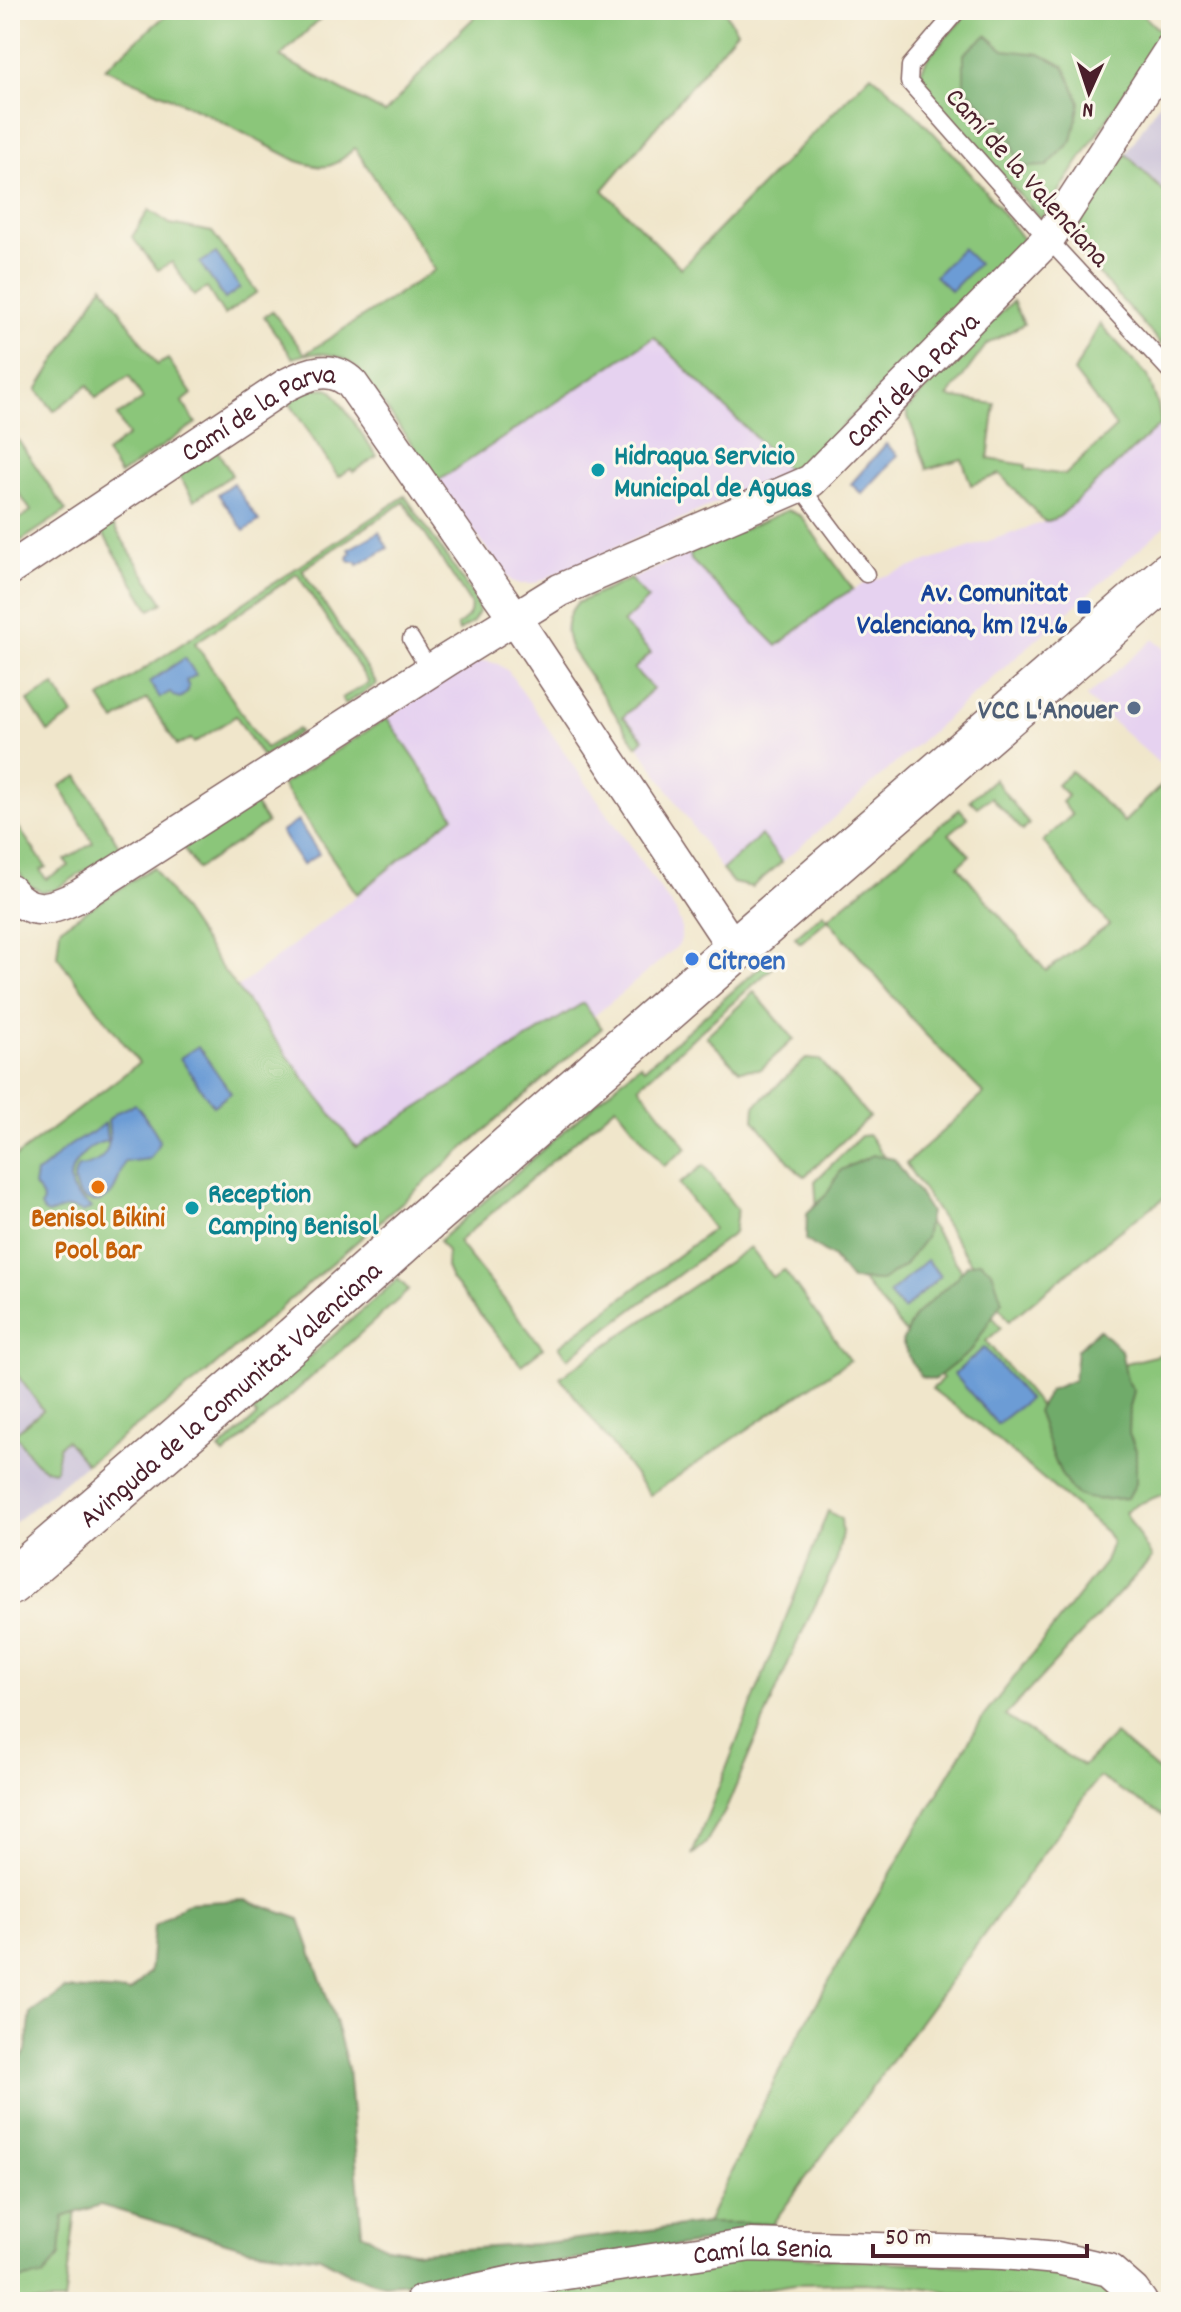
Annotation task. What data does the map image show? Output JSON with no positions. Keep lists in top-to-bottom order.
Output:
{
  "streets": {
    "main road": ["Avinguda de la Comunitat Valenciana"],
    "street": ["Camí de la Parva", "Camí la Senia"],
    "lane": ["Camí de la Valenciana"]
  },
  "crossings": [
    ["Camí de la Valenciana", "Camí de la Parva"],
    ["Camí de la Parva", "Avinguda de la Comunitat Valenciana"]
  ],
  "places": {
    "other": [
      "Hidraqua Servicio Municipal de Aguas",
      "VCC L'Anouer",
      "Citroen",
      "Benisol Bikini Pool Bar",
      "Reception Camping Benisol"
    ],
    "transit": ["Av. Comunitat Valenciana, km 124.6"]
  },
  "scale_bar": "50 m",
  "north": "bottom"
}
